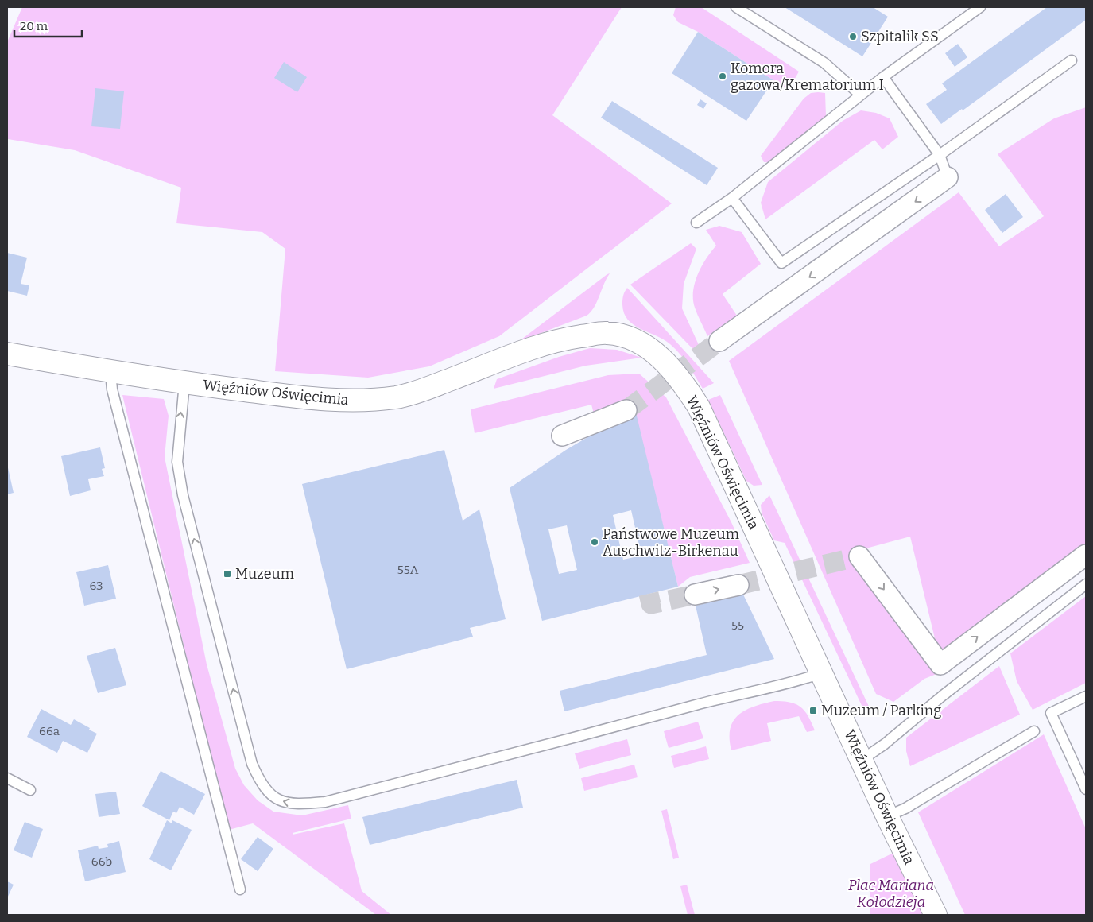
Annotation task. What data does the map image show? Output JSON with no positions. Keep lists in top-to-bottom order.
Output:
{
  "streets": {
    "street": ["Więźniów Oświęcimia"]
  },
  "parks": ["Plac Mariana Kołodzieja"],
  "places": {
    "other": ["Szpitalik SS", "Komora gazowa/Krematorium I", "Państwowe Muzeum Auschwitz-Birkenau"],
    "transit": ["Muzeum", "Muzeum / Parking"]
  },
  "house_numbers": [
    "55A",
    "63",
    "55",
    "66a",
    "66b"
  ],
  "scale_bar": "20 m"
}
